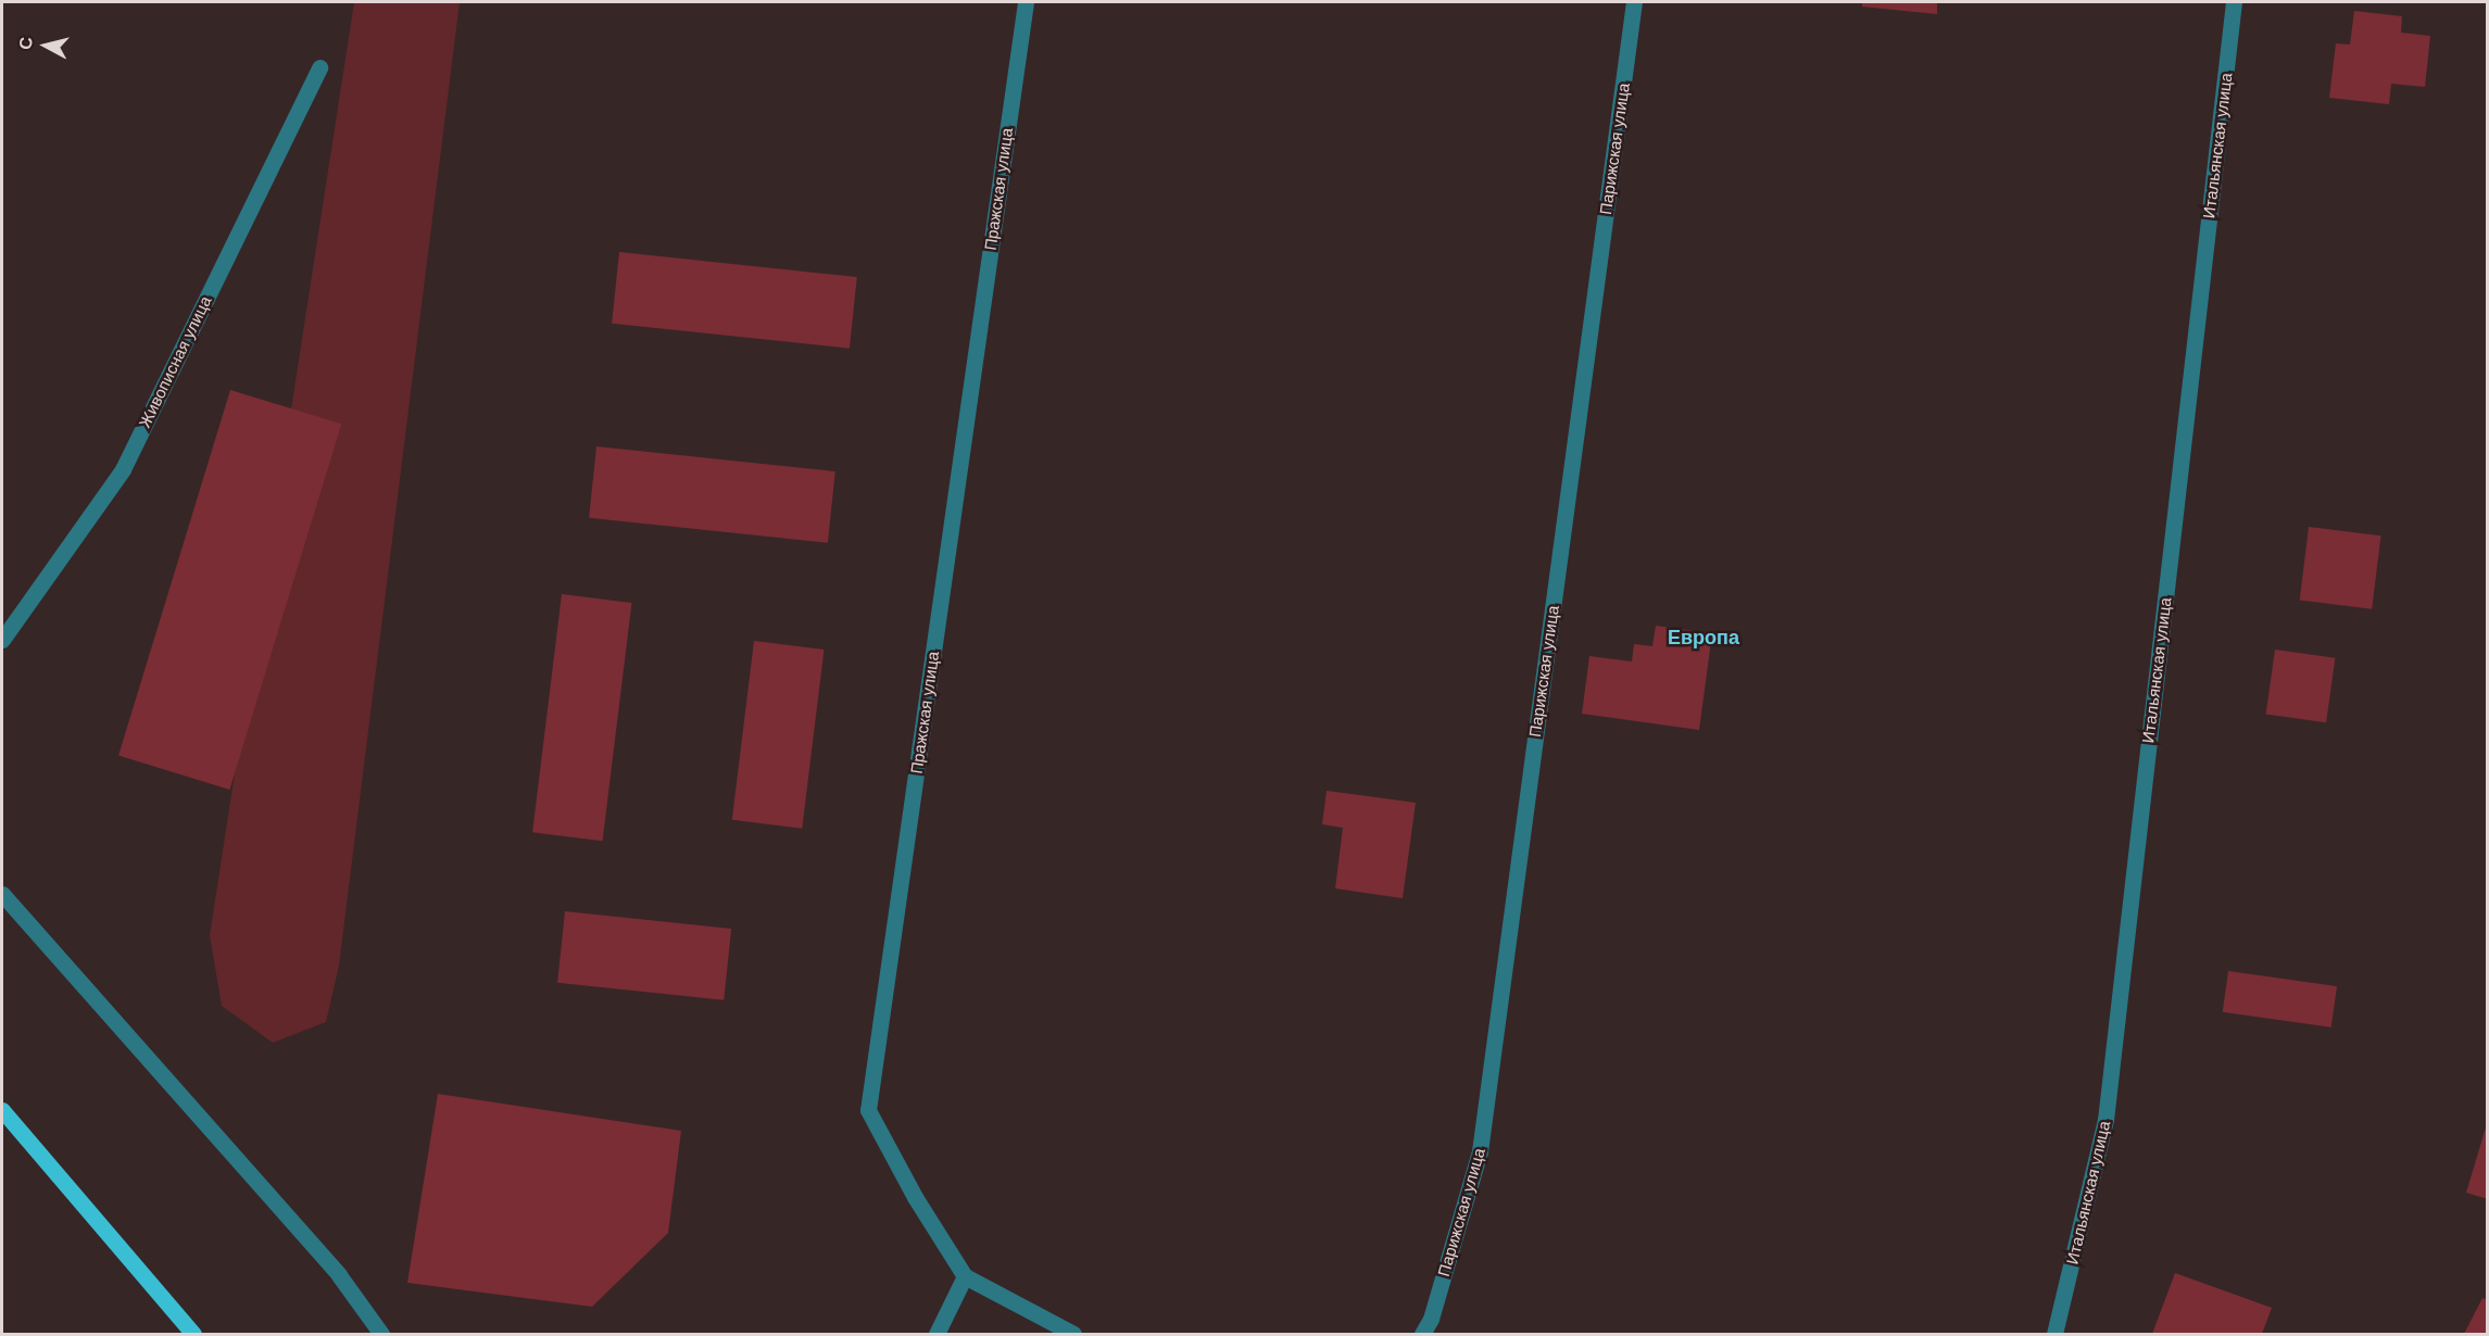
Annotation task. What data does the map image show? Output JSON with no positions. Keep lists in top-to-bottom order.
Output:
{
  "streets": {
    "street": [
      "Итальянская улица",
      "Парижская улица",
      "Пражская улица",
      "Живописная улица"
    ]
  },
  "districts": ["Европа"],
  "north": "left"
}
